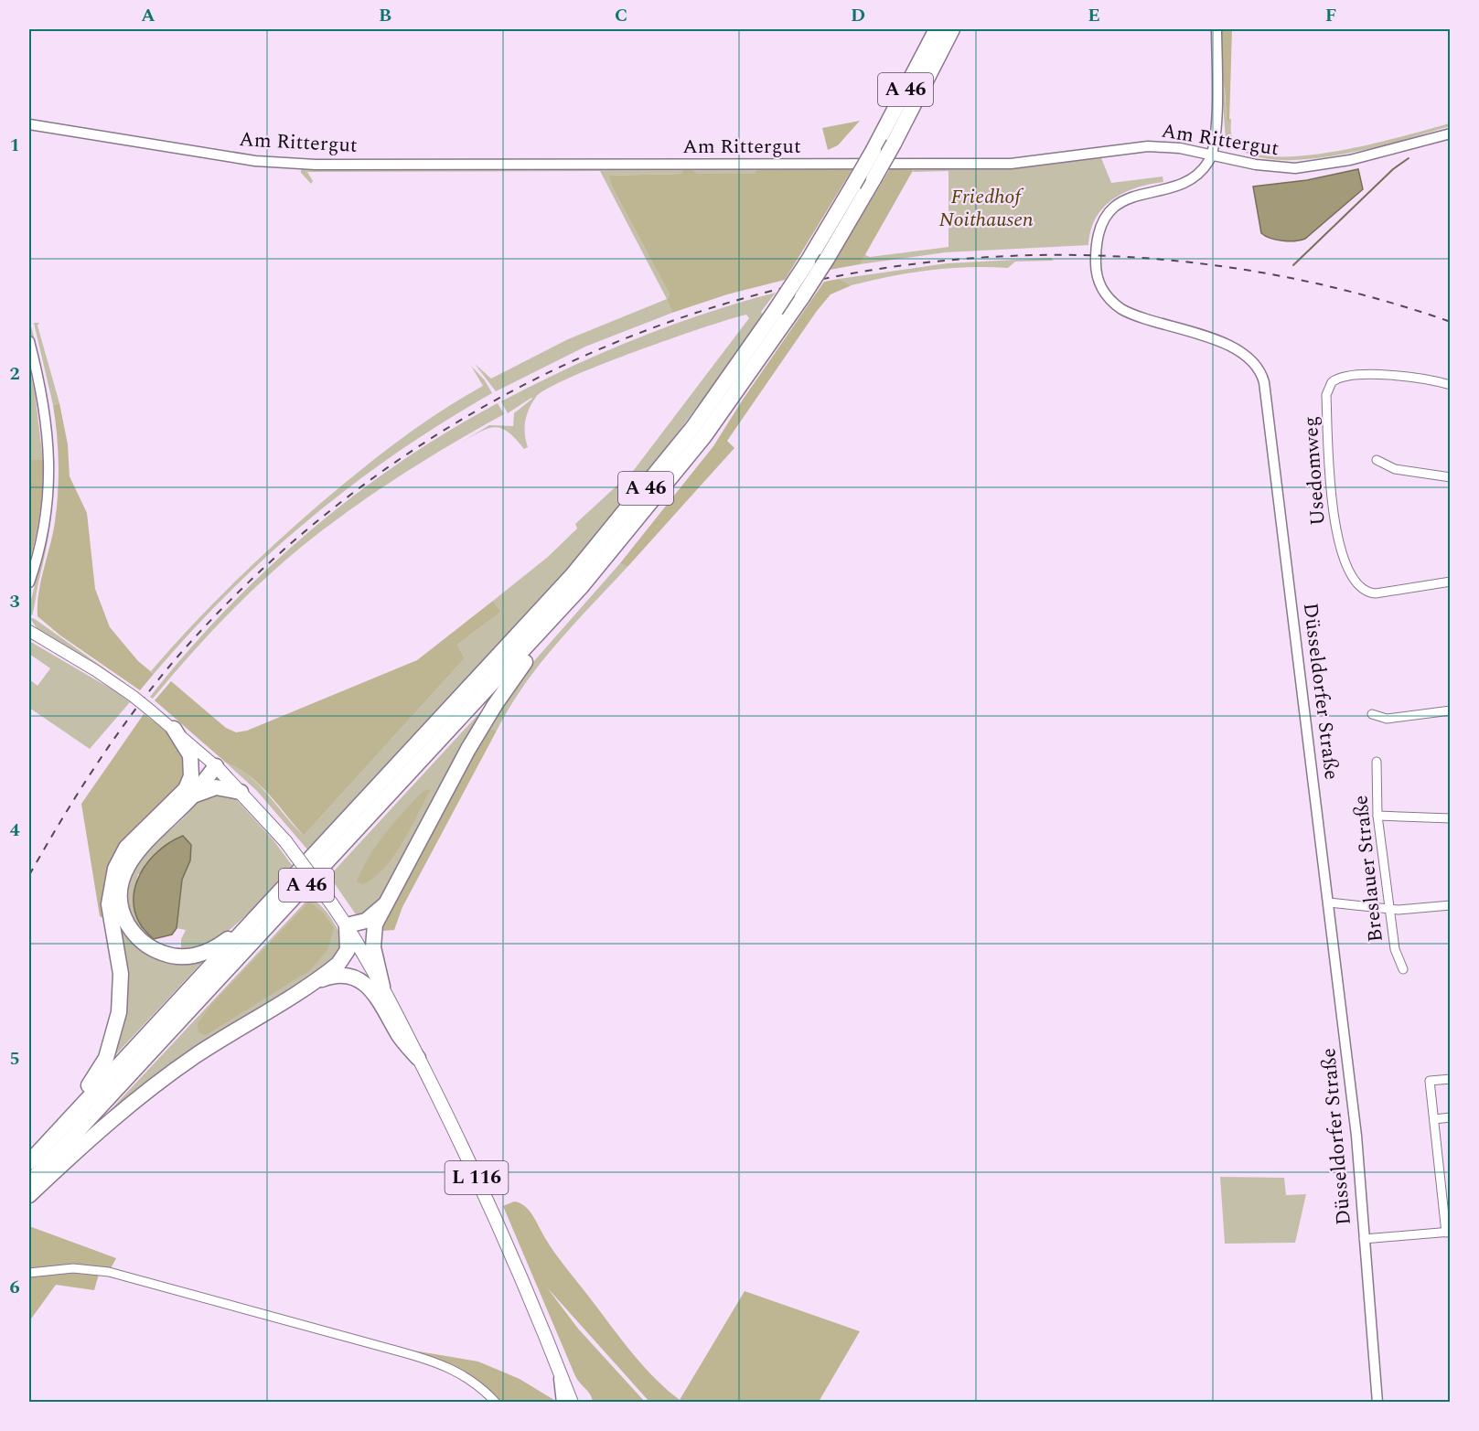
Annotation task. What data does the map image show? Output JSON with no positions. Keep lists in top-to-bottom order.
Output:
{
  "streets": {
    "highway": ["A 46"],
    "main road": ["L 116"],
    "street": [
      "Am Rittergut",
      "Usedomweg",
      "Düsseldorfer Straße",
      "Breslauer Straße"
    ]
  },
  "crossings": [
    ["Am Rittergut", "Düsseldorfer Straße"]
  ],
  "parks": ["Friedhof Noithausen"],
  "grid": {
    "columns": [
      "A",
      "B",
      "C",
      "D",
      "E",
      "F"
    ],
    "rows": [
      "1",
      "2",
      "3",
      "4",
      "5",
      "6"
    ]
  }
}
